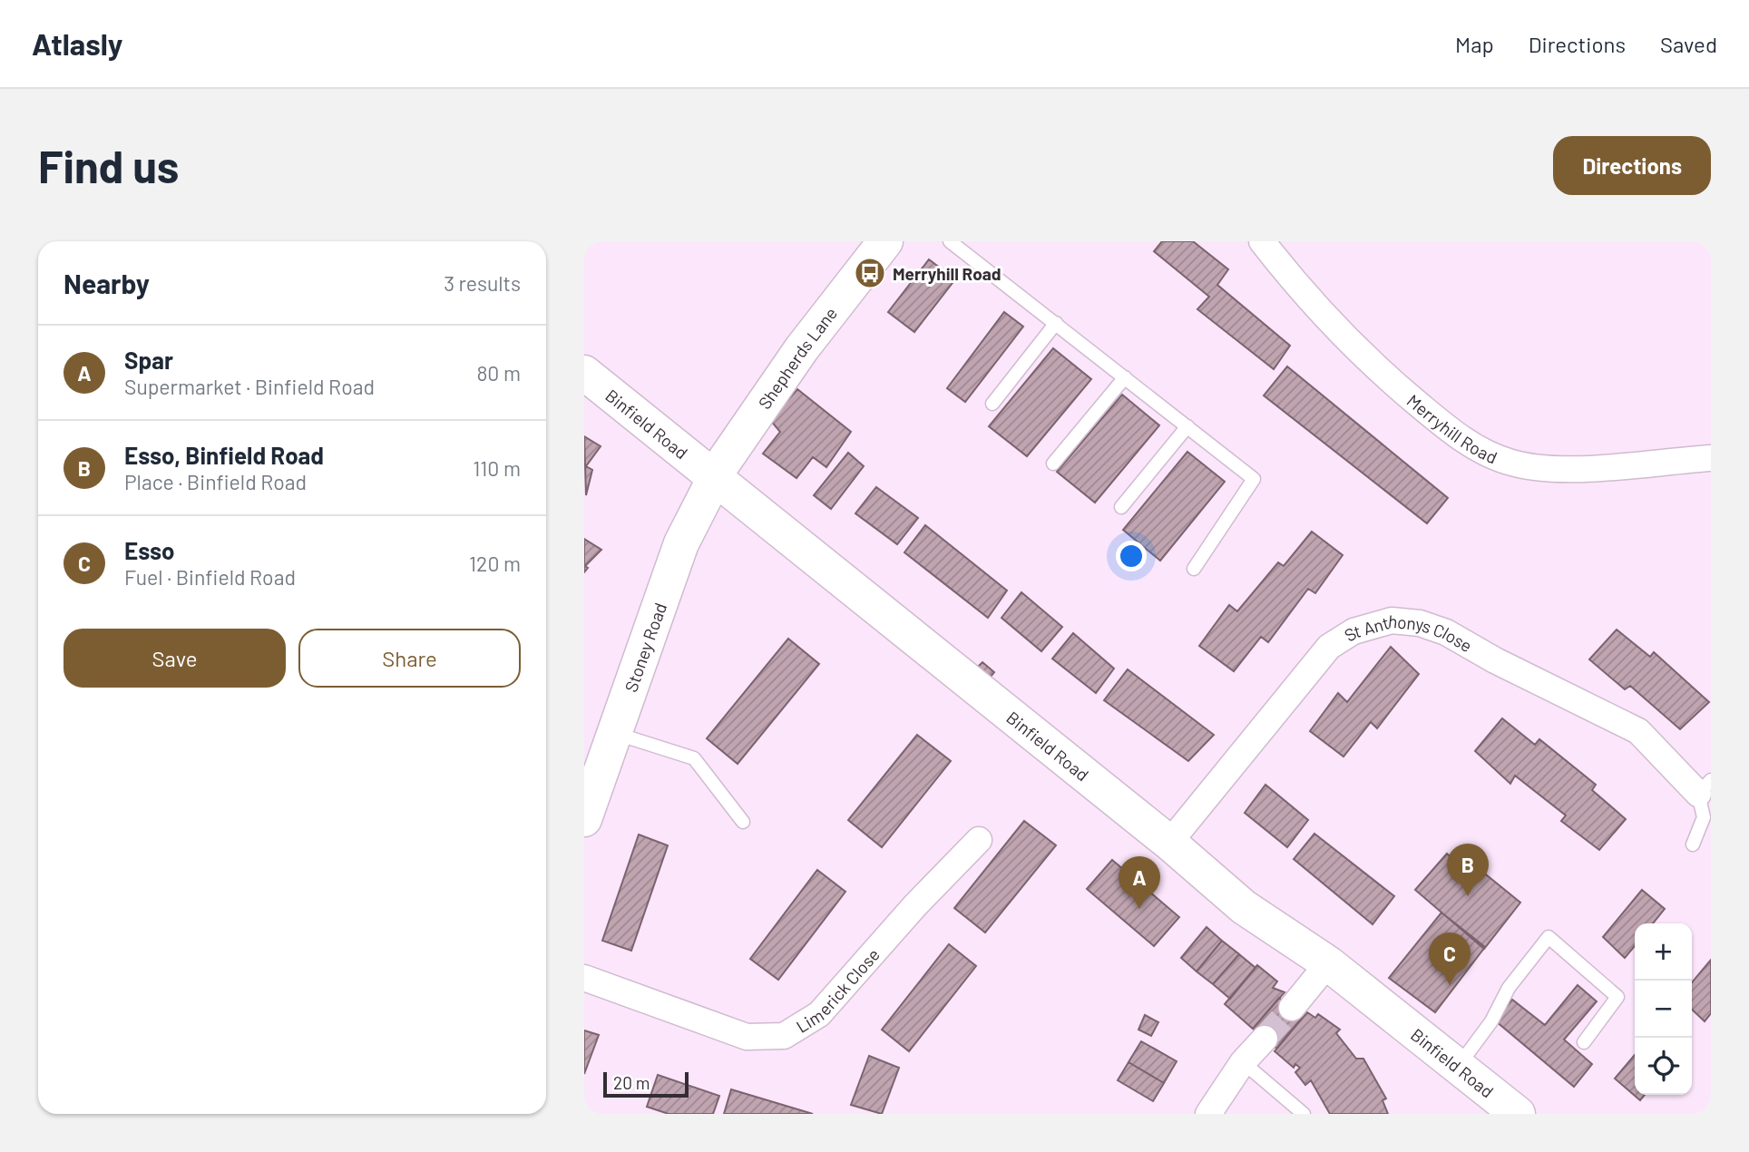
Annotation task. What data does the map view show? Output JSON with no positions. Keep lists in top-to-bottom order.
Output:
{
  "streets": {
    "main road": ["Shepherds Lane", "Binfield Road", "Stoney Road"],
    "street": ["Merryhill Road", "St Anthonys Close", "Limerick Close"]
  },
  "crossings": [
    ["Shepherds Lane", "Binfield Road"],
    ["Shepherds Lane", "Stoney Road"],
    ["Binfield Road", "St Anthonys Close"],
    ["Binfield Road", "Stoney Road"]
  ],
  "places": {
    "bus stop": ["Merryhill Road"]
  },
  "scale_bar": "20 m",
  "page": {
    "header": "Atlasly",
    "nav": ["Map", "Directions", "Saved"],
    "buttons": [
      "Directions",
      ["Save", "Share"]
    ],
    "title": "Find us",
    "heading": ["Nearby", "3 results"],
    "list": [
      {
        "mark": "A",
        "name": "Spar",
        "note": "Supermarket · Binfield Road",
        "value": "80 m"
      },
      {
        "mark": "B",
        "name": "Esso, Binfield Road",
        "note": "Place · Binfield Road",
        "value": "110 m"
      },
      {
        "mark": "C",
        "name": "Esso",
        "note": "Fuel · Binfield Road",
        "value": "120 m"
      }
    ],
    "pins": ["B", "A", "C"],
    "map_buttons": ["+", "−"],
    "scale": "20 m"
  }
}
